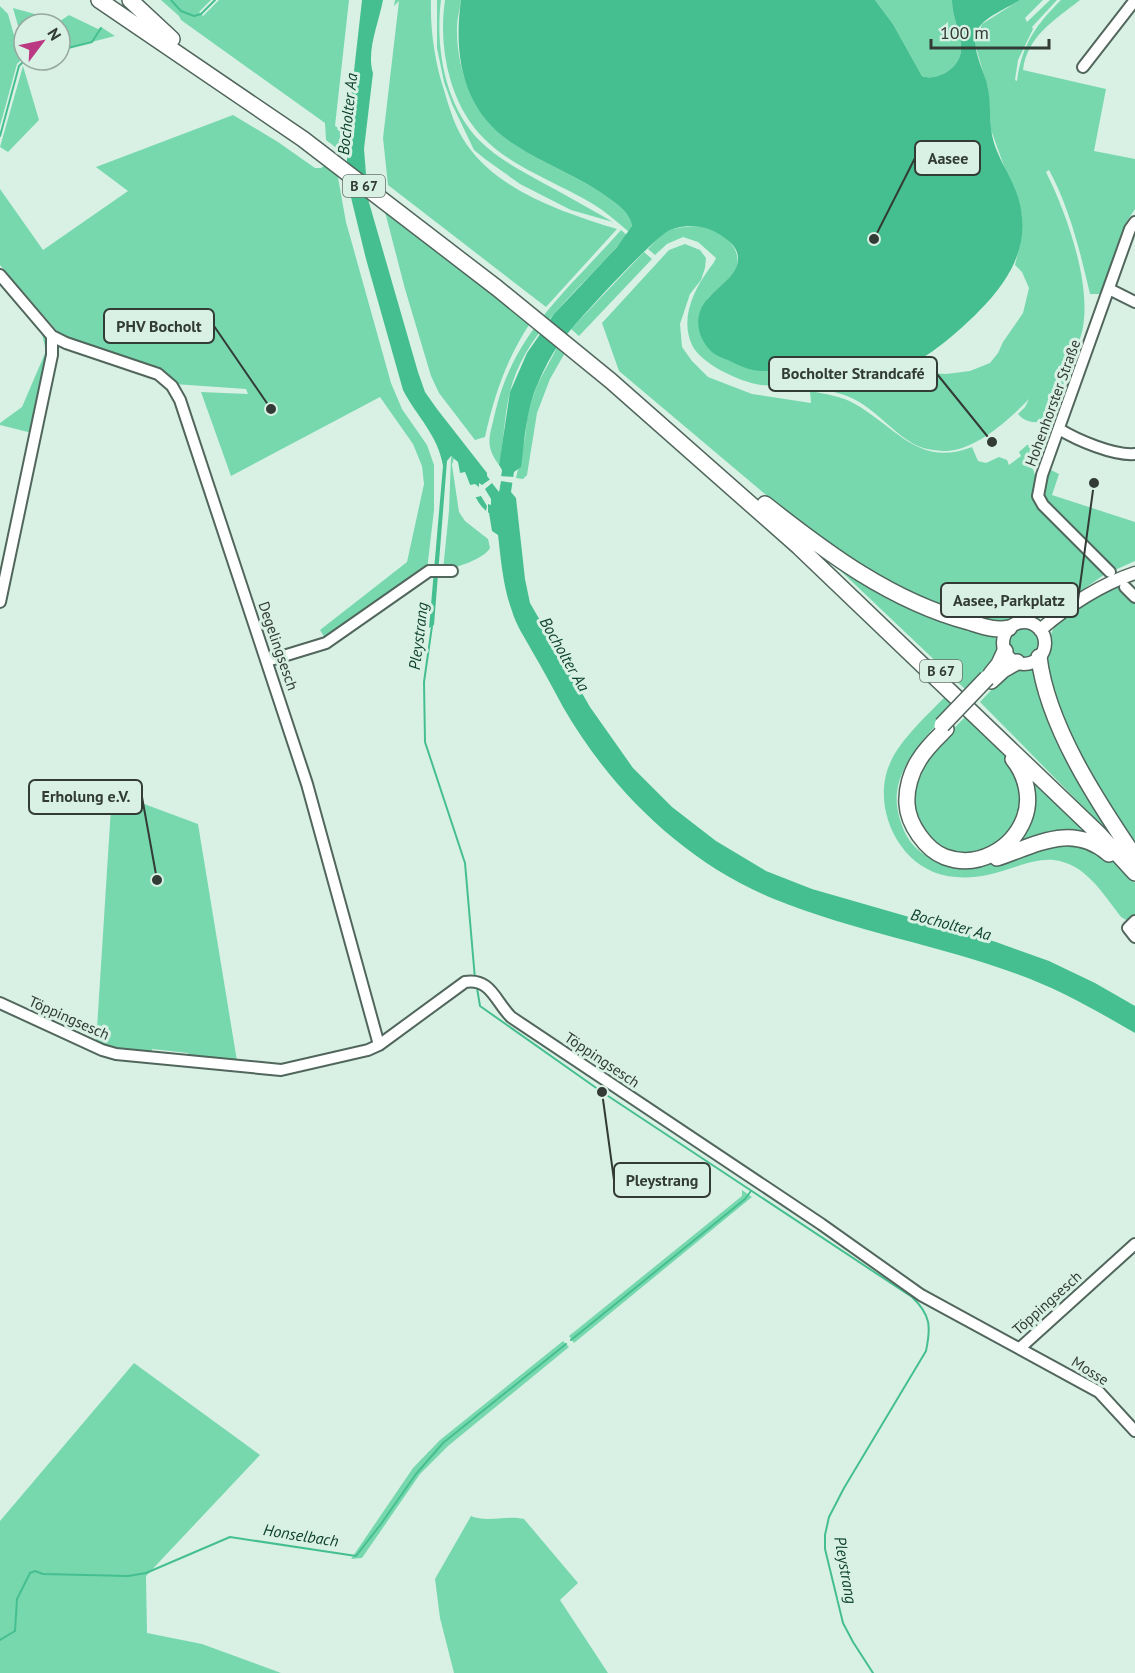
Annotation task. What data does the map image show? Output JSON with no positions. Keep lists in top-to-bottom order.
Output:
{
  "streets": {
    "highway": ["B 67"],
    "street": [
      "Hohenhorster Straße",
      "Degelingsesch",
      "Töppingsesch",
      "Mosse"
    ]
  },
  "crossings": [
    ["Degelingsesch", "Töppingsesch"],
    ["Töppingsesch", "Mosse"]
  ],
  "water": ["Bocholter Aa", "Pleystrang", "Honselbach"],
  "places": [
    "Aasee",
    "PHV Bocholt",
    "Bocholter Strandcafé",
    "Aasee, Parkplatz",
    "Erholung e.V.",
    "Pleystrang"
  ],
  "scale_bar": "100 m",
  "north": "top right"
}
